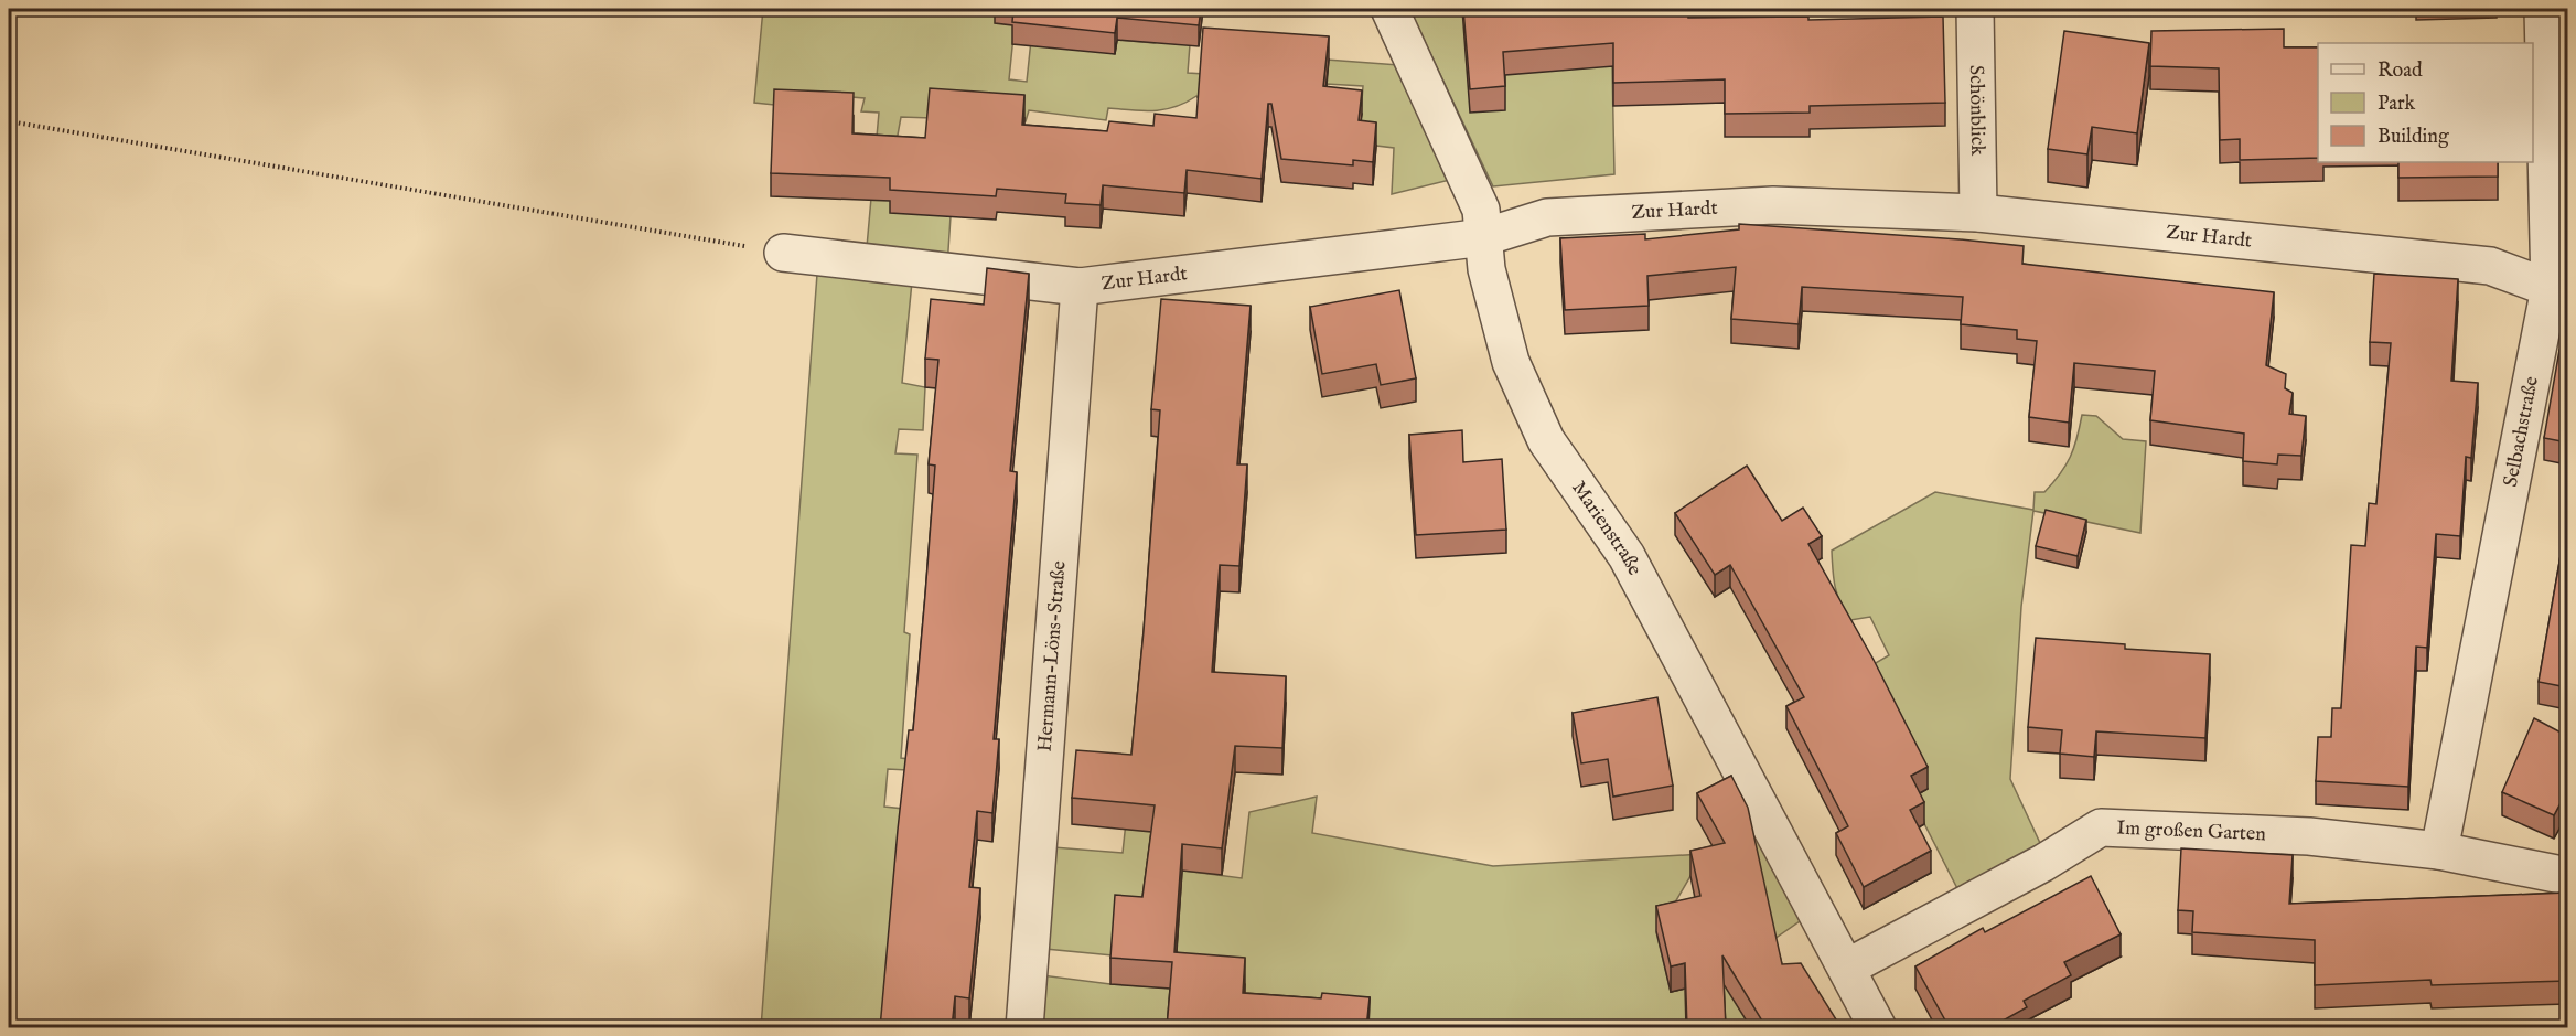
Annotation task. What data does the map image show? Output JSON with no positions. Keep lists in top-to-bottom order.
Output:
{
  "streets": {
    "street": [
      "Schönblick",
      "Zur Hardt",
      "Selbachstraße",
      "Marienstraße",
      "Hermann-Löns-Straße",
      "Im großen Garten"
    ]
  },
  "crossings": [
    ["Schönblick", "Zur Hardt"],
    ["Zur Hardt", "Selbachstraße"],
    ["Zur Hardt", "Marienstraße"],
    ["Zur Hardt", "Hermann-Löns-Straße"],
    ["Selbachstraße", "Im großen Garten"],
    ["Marienstraße", "Im großen Garten"]
  ],
  "legend": ["Road", "Park", "Building"]
}
